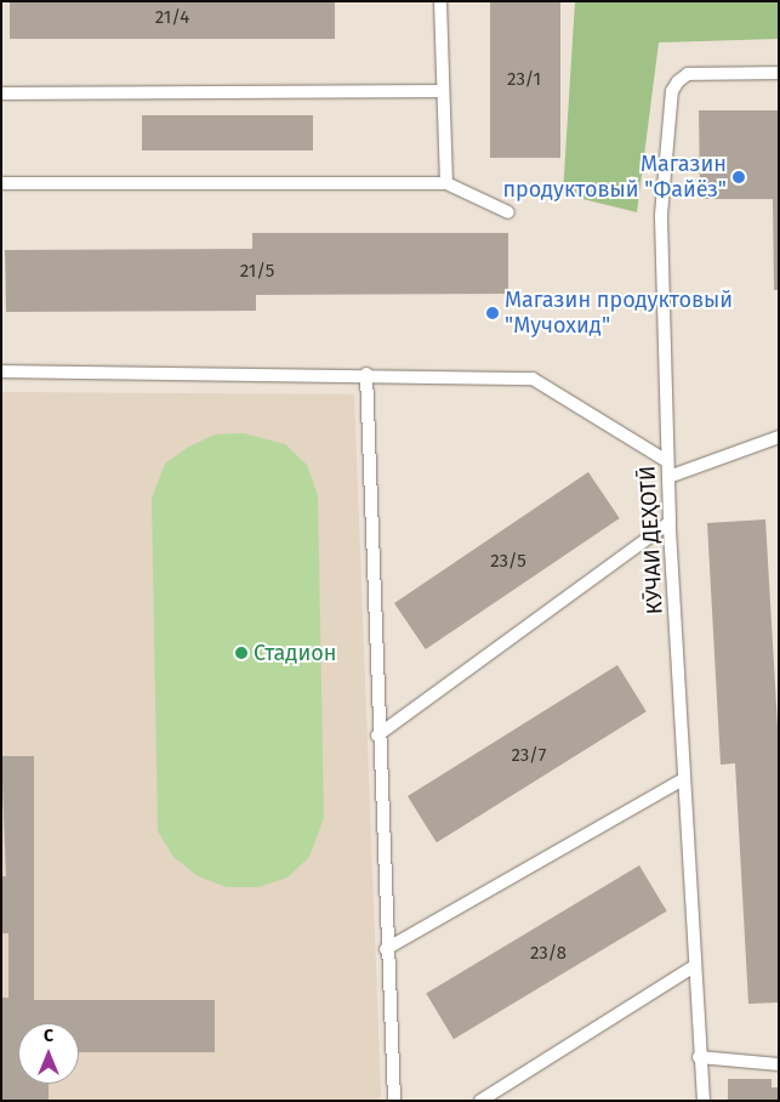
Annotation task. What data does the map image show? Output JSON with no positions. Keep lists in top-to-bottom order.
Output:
{
  "streets": {
    "lane": ["КӮЧАИ ДЕҲОТӢ"]
  },
  "places": ["Магазин продуктовый \"Файёз\"", "Магазин продуктовый \"Мучохид\"", "Стадион"],
  "house_numbers": [
    "21/4",
    "23/1",
    "21/5",
    "23/5",
    "23/7",
    "23/8"
  ],
  "north": "top"
}
